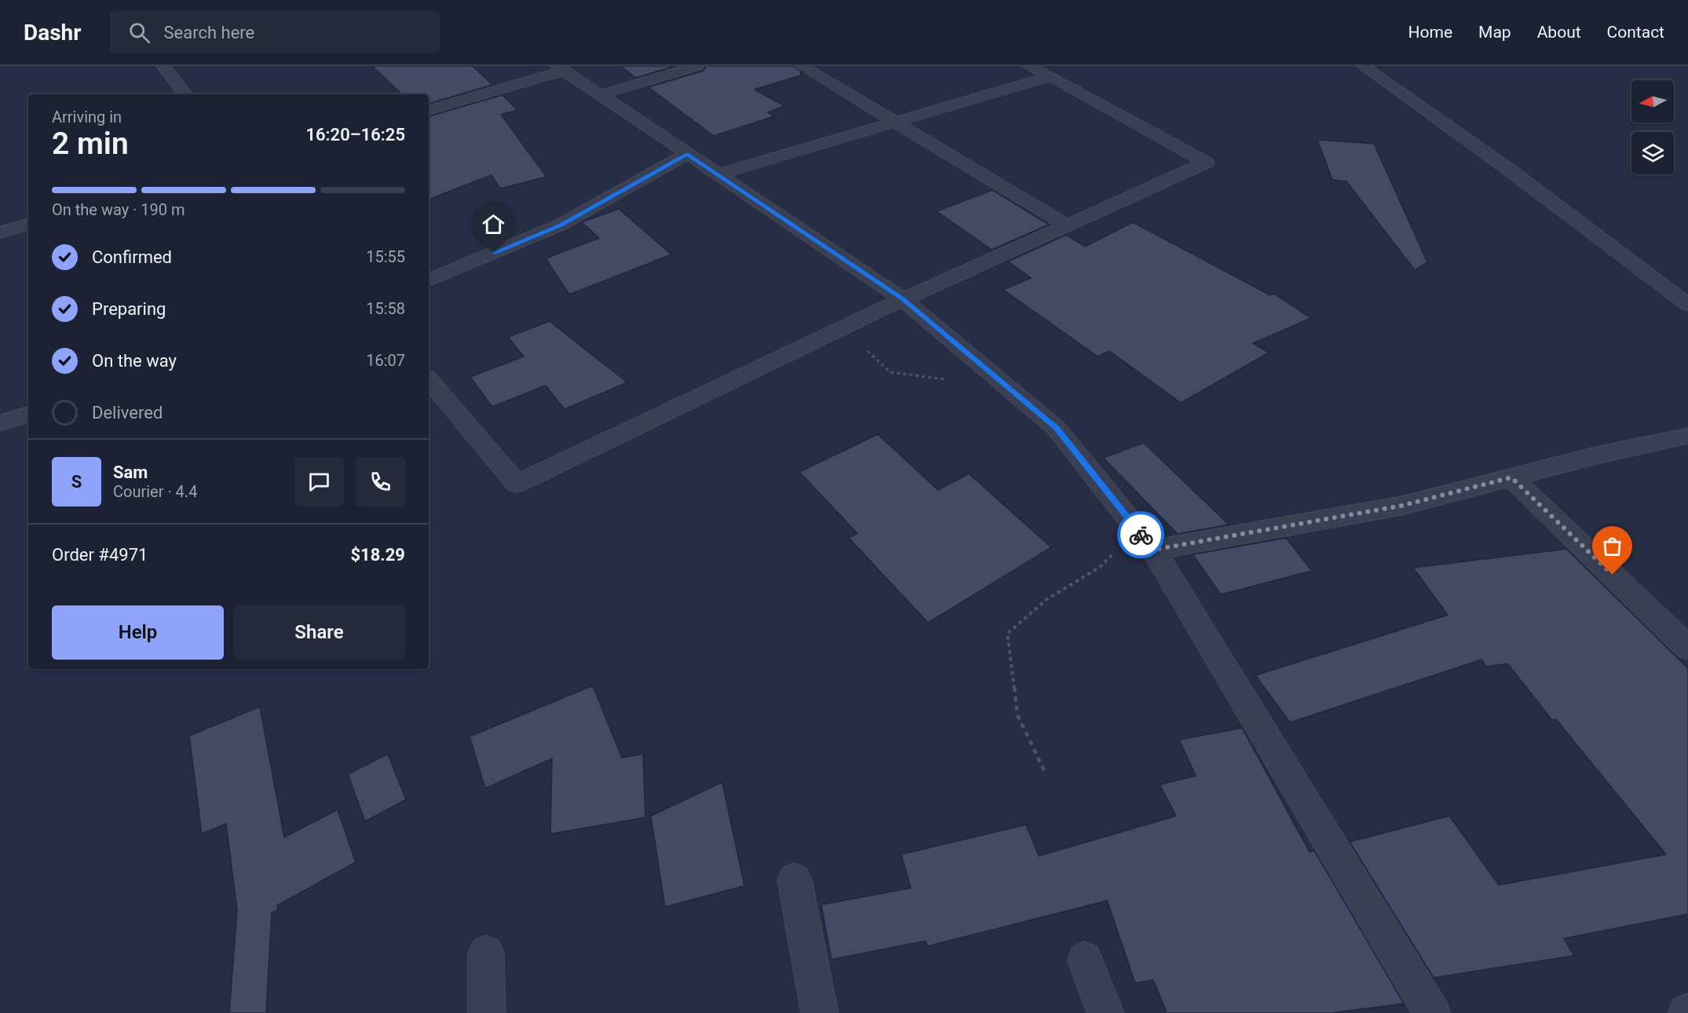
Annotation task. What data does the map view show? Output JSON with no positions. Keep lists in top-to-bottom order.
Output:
{
  "north": "left",
  "page": {
    "header": "Dashr",
    "search": "Search here",
    "nav": [
      "Home",
      "Map",
      "About",
      "Contact"
    ],
    "heading": ["2 min", "Arriving in", "16:20–16:25"],
    "panel": [
      "Sam",
      "Courier · 4.4",
      "Order #4971",
      "$18.29"
    ],
    "bar": "On the way · 190 m",
    "list": [
      ["Confirmed", "15:55"],
      ["Preparing", "15:58"],
      ["On the way", "16:07"],
      "Delivered"
    ],
    "round": "S",
    "buttons": ["Help", "Share"]
  }
}
